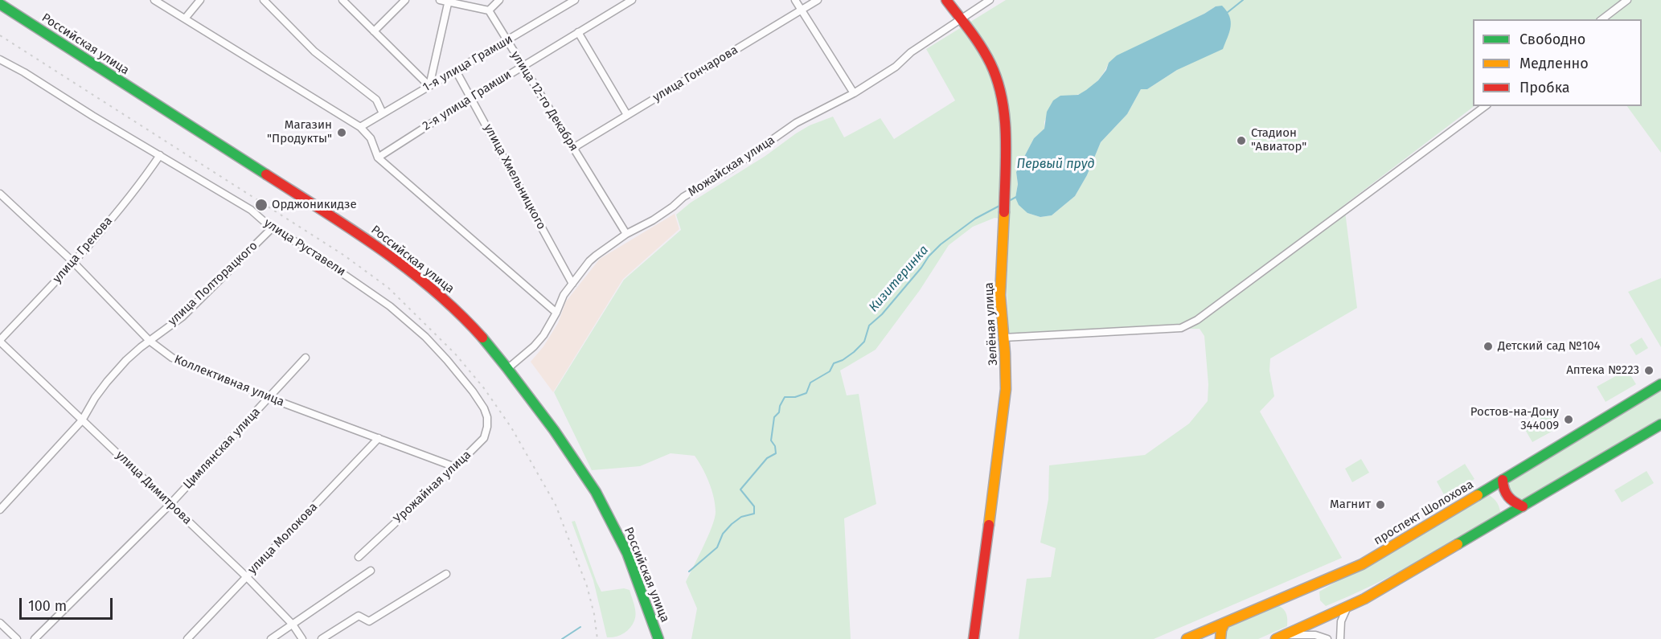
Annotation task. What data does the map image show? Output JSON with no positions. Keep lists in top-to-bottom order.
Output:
{
  "streets": {
    "main road": ["Российская улица", "Зелёная улица", "проспект Шолохова"],
    "street": [
      "1-я улица Грамши",
      "улица Гончарова",
      "2-я улица Грамши",
      "улица 12-го Декабря",
      "Можайская улица",
      "улица Хмельницкого",
      "улица Руставели",
      "улица Грекова",
      "улица Полторацкого",
      "Коллективная улица",
      "Цимлянская улица",
      "Урожайная улица",
      "улица Димитрова",
      "улица Молокова"
    ]
  },
  "crossings": [
    ["Российская улица", "Можайская улица"],
    ["1-я улица Грамши", "улица 12-го Декабря"],
    ["1-я улица Грамши", "улица Хмельницкого"],
    ["улица Гончарова", "улица 12-го Декабря"],
    ["2-я улица Грамши", "улица 12-го Декабря"],
    ["2-я улица Грамши", "улица Хмельницкого"],
    ["улица 12-го Декабря", "Можайская улица"],
    ["Можайская улица", "улица Хмельницкого"],
    ["Можайская улица", "Зелёная улица"],
    ["улица Руставели", "улица Грекова"],
    ["улица Руставели", "улица Полторацкого"],
    ["улица Руставели", "Урожайная улица"],
    ["улица Грекова", "Коллективная улица"],
    ["улица Грекова", "улица Димитрова"],
    ["улица Полторацкого", "Коллективная улица"],
    ["улица Полторацкого", "улица Димитрова"],
    ["Коллективная улица", "Цимлянская улица"],
    ["Коллективная улица", "Урожайная улица"],
    ["Коллективная улица", "улица Молокова"],
    ["Цимлянская улица", "улица Димитрова"],
    ["улица Димитрова", "улица Молокова"]
  ],
  "water": ["Первый пруд", "Кизитеринка"],
  "places": [
    "Магазин \"Продукты\"",
    "Стадион \"Авиатор\"",
    "Орджоникидзе",
    "Детский сад №104",
    "Аптека №223",
    "Ростов-на-Дону 344009",
    "Магнит"
  ],
  "legend": ["Свободно", "Медленно", "Пробка"],
  "scale_bar": "100 m"
}
